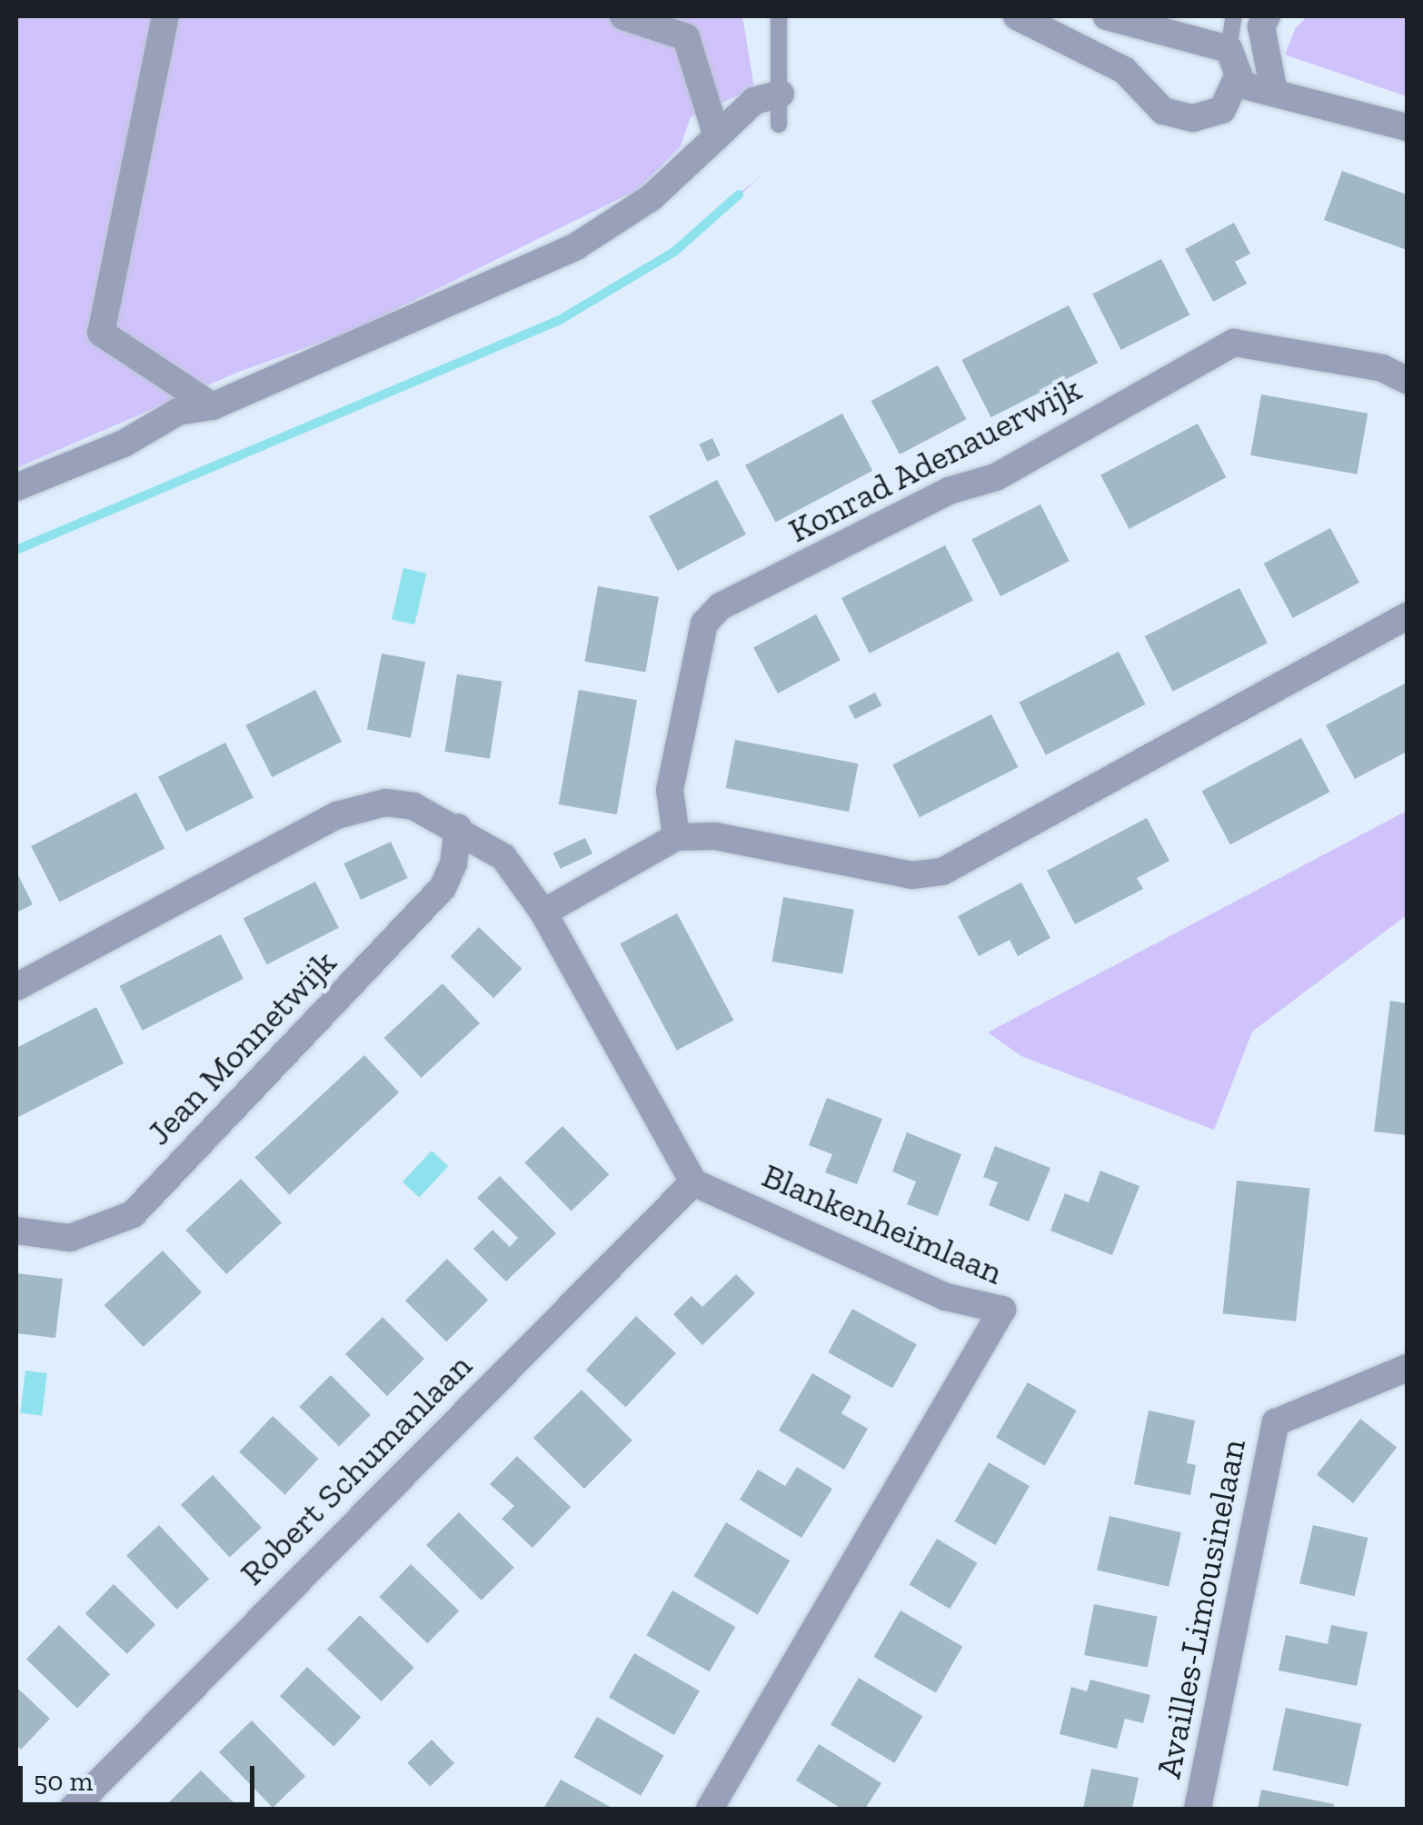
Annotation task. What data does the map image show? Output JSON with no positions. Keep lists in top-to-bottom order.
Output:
{
  "streets": {
    "street": [
      "Konrad Adenauerwijk",
      "Jean Monnetwijk",
      "Blankenheimlaan",
      "Robert Schumanlaan",
      "Availles-Limousinelaan"
    ]
  },
  "crossings": [
    ["Blankenheimlaan", "Robert Schumanlaan"]
  ],
  "scale_bar": "50 m"
}
